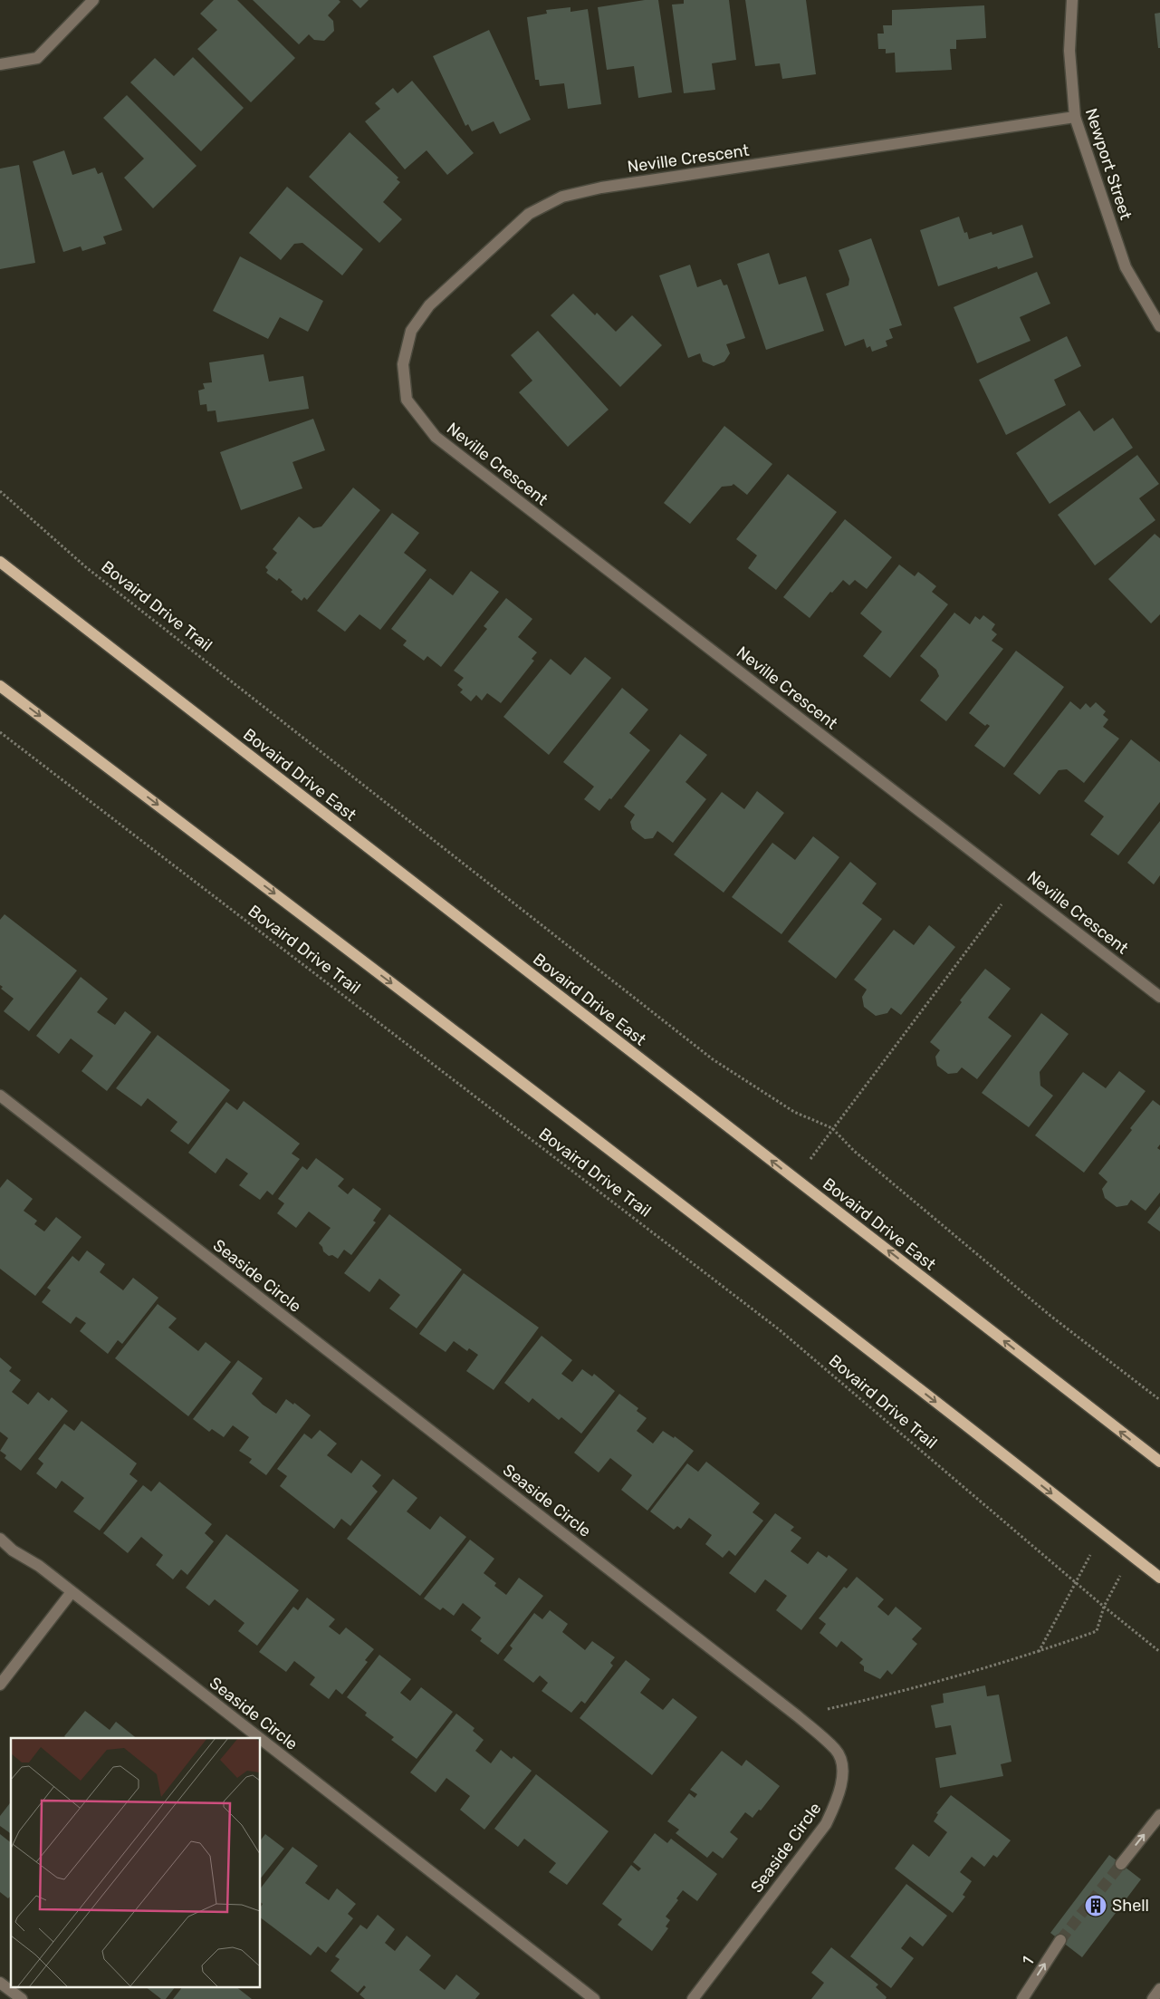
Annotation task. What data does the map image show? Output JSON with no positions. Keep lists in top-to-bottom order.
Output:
{
  "streets": {
    "main road": ["Bovaird Drive East"],
    "street": [
      "Neville Crescent",
      "Newport Street",
      "Seaside Circle",
      "1"
    ],
    "path": ["Bovaird Drive Trail"]
  },
  "crossings": [
    ["Neville Crescent", "Newport Street"]
  ],
  "one_way": ["1"],
  "places": {
    "building": ["Shell"]
  }
}
